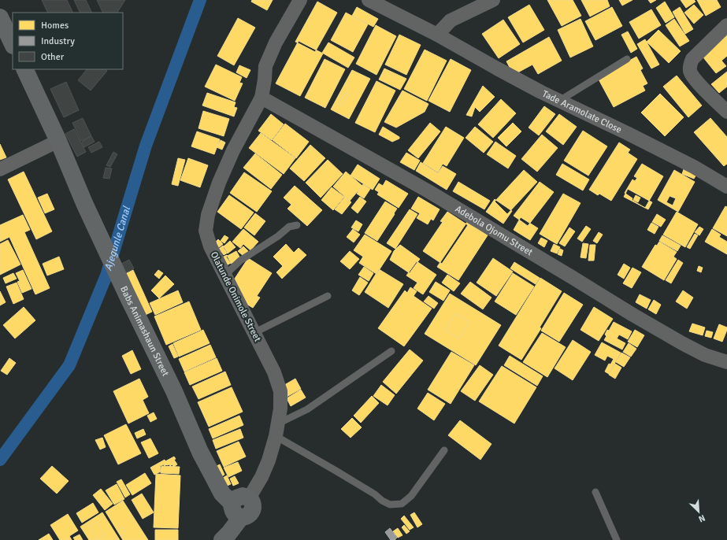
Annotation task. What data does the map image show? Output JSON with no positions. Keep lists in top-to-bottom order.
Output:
{
  "streets": {
    "main road": ["Babs Animashaun Street"],
    "street": ["Tade Aramolate Close", "Adebola Ojomu Street", "Olatunde Onimole Street"]
  },
  "crossings": [
    ["Adebola Ojomu Street", "Olatunde Onimole Street"]
  ],
  "water": ["Ajegunle Canal"],
  "legend": ["Homes", "Industry", "Other"],
  "north": "bottom right"
}
